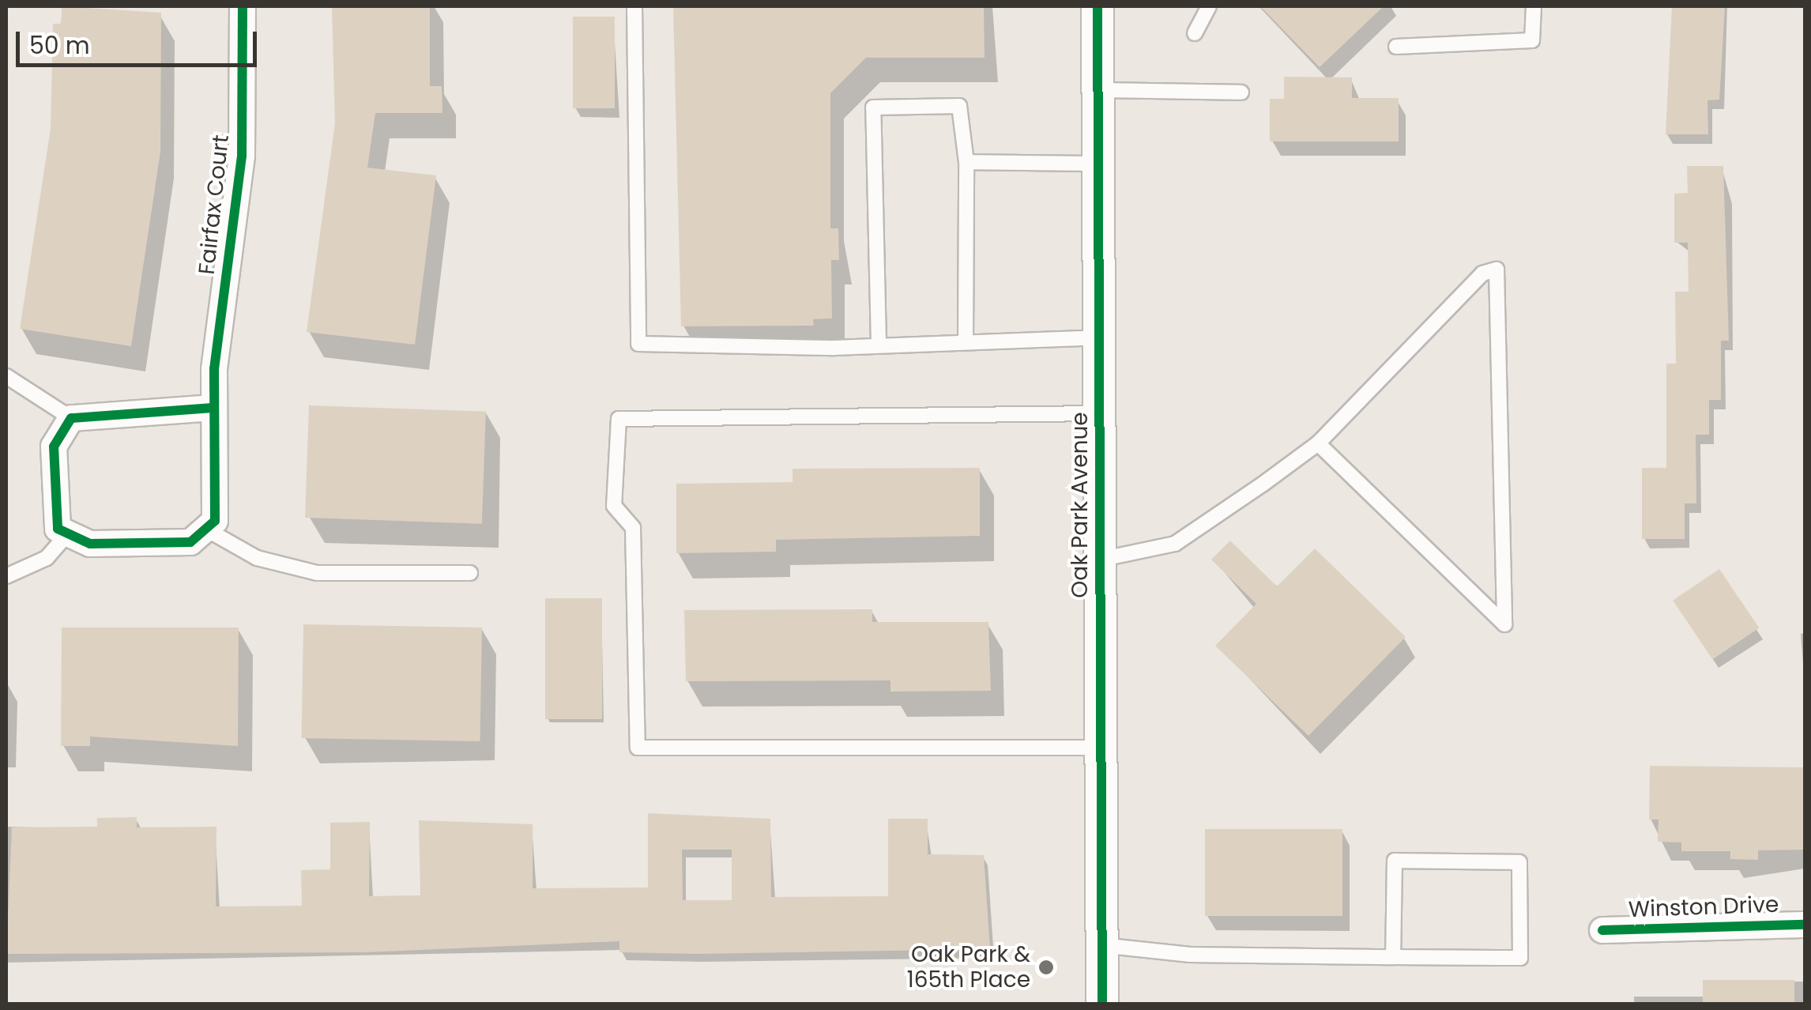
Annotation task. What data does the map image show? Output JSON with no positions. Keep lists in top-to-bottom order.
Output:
{
  "streets": {
    "street": ["Fairfax Court", "Oak Park Avenue", "Winston Drive"]
  },
  "places": ["Oak Park & 165th Place"],
  "scale_bar": "50 m"
}
